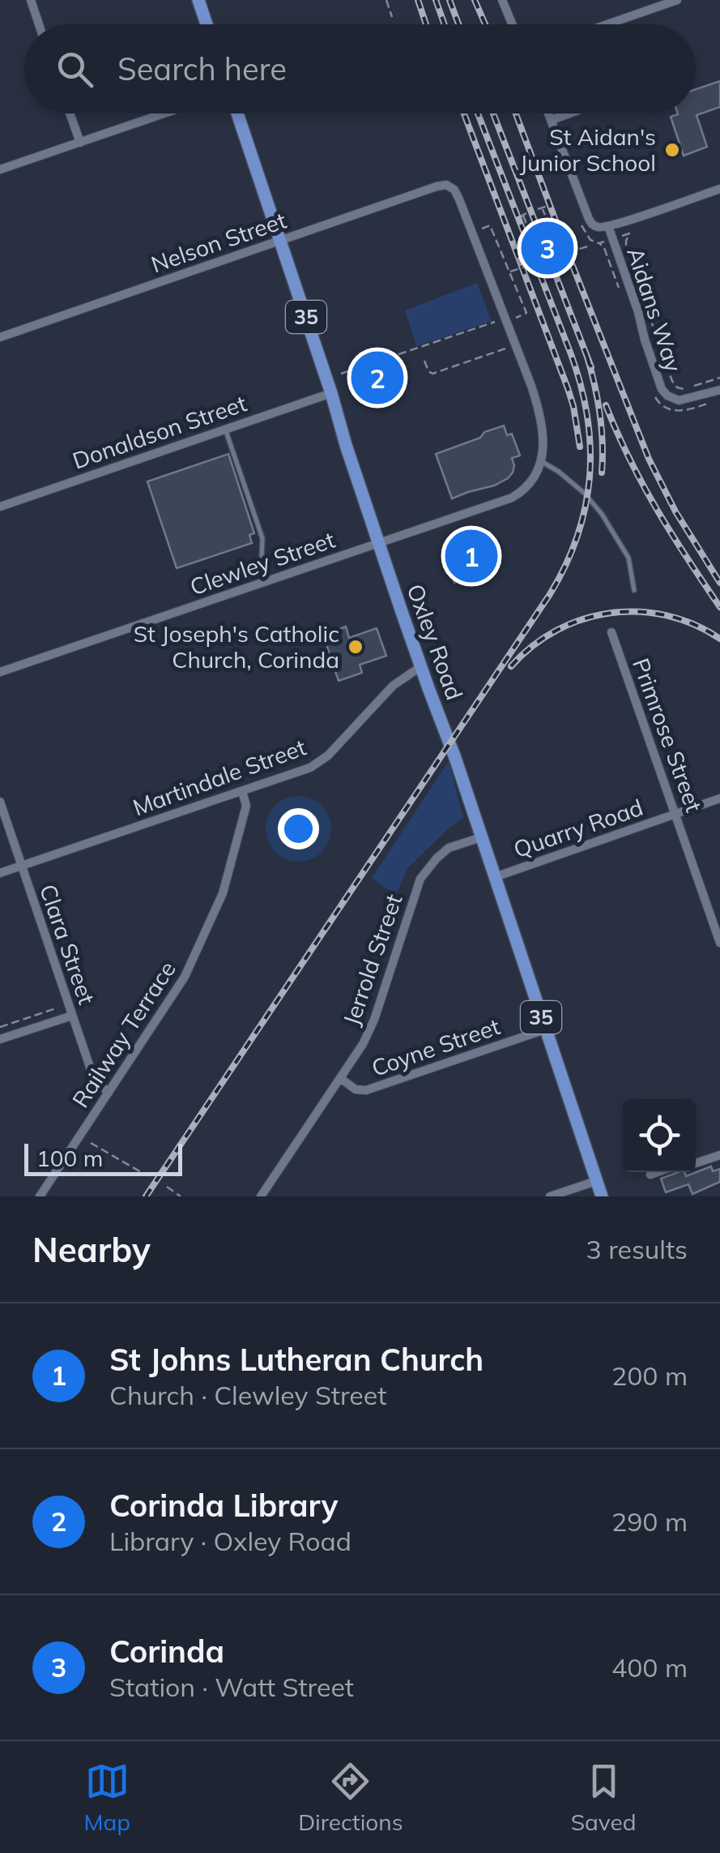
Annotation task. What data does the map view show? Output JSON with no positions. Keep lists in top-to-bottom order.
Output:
{
  "streets": {
    "main road": ["35", "Oxley Road"],
    "street": [
      "Nelson Street",
      "Aidans Way",
      "Donaldson Street",
      "Clewley Street",
      "Primrose Street",
      "Martindale Street",
      "Quarry Road",
      "Clara Street",
      "Jerrold Street",
      "Railway Terrace",
      "Coyne Street"
    ]
  },
  "crossings": [
    ["Nelson Street", "Clewley Street"],
    ["Nelson Street", "Oxley Road"],
    ["Donaldson Street", "Oxley Road"],
    ["Clewley Street", "Oxley Road"],
    ["Oxley Road", "Martindale Street"],
    ["Oxley Road", "Quarry Road"],
    ["Oxley Road", "Jerrold Street"],
    ["Oxley Road", "Coyne Street"],
    ["Primrose Street", "Quarry Road"],
    ["Martindale Street", "Clara Street"],
    ["Martindale Street", "Railway Terrace"],
    ["Clara Street", "Railway Terrace"],
    ["Jerrold Street", "Coyne Street"]
  ],
  "places": ["St Aidan's Junior School", "St Joseph's Catholic Church, Corinda"],
  "scale_bar": "100 m",
  "page": {
    "search": "Search here",
    "pins": ["3", "2", "1"],
    "scale": "100 m",
    "heading": ["Nearby", "3 results"],
    "list": [
      {
        "mark": "1",
        "name": "St Johns Lutheran Church",
        "note": "Church · Clewley Street",
        "value": "200 m"
      },
      {
        "mark": "2",
        "name": "Corinda Library",
        "note": "Library · Oxley Road",
        "value": "290 m"
      },
      {
        "mark": "3",
        "name": "Corinda",
        "note": "Station · Watt Street",
        "value": "400 m"
      }
    ],
    "nav": ["Map", "Directions", "Saved"]
  }
}
